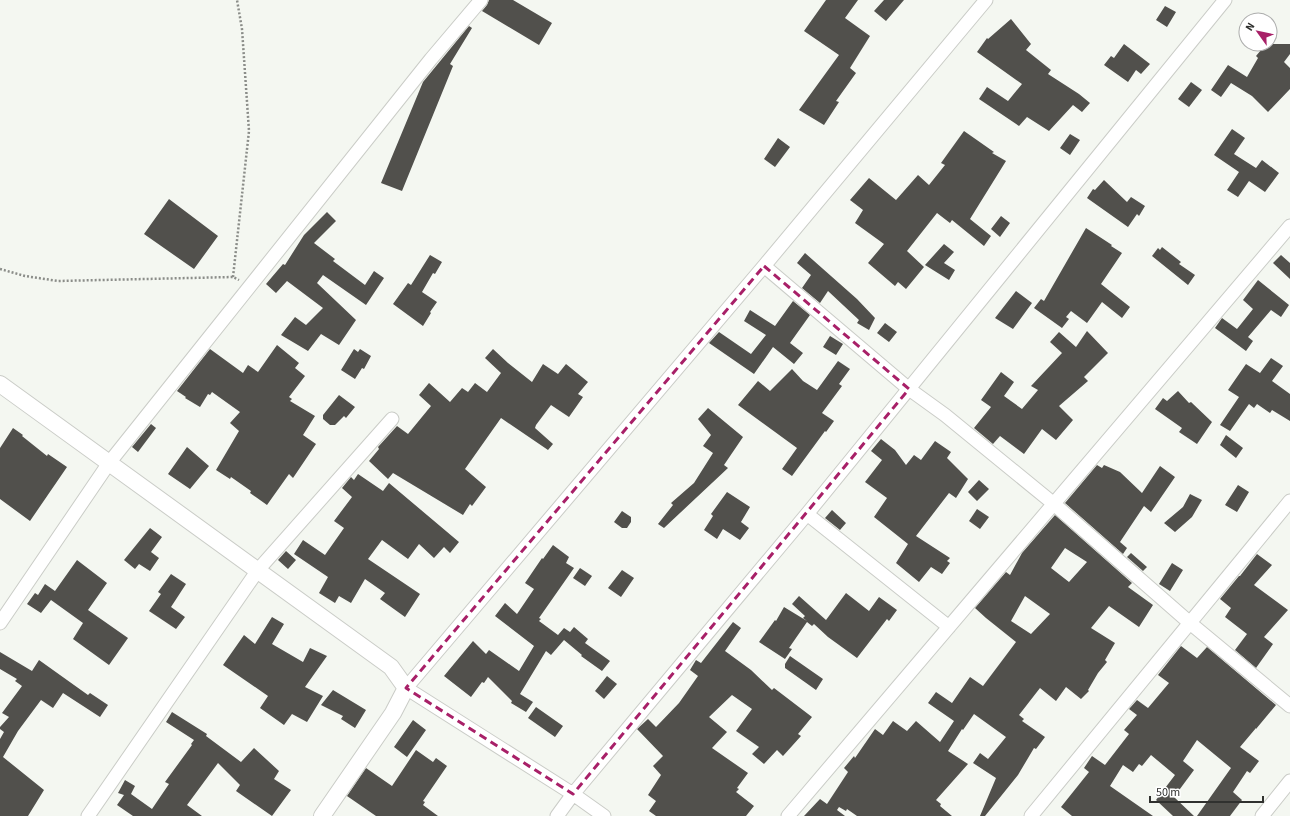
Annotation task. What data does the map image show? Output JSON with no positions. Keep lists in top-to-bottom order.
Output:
{
  "scale_bar": "50 m",
  "north": "top left"
}
